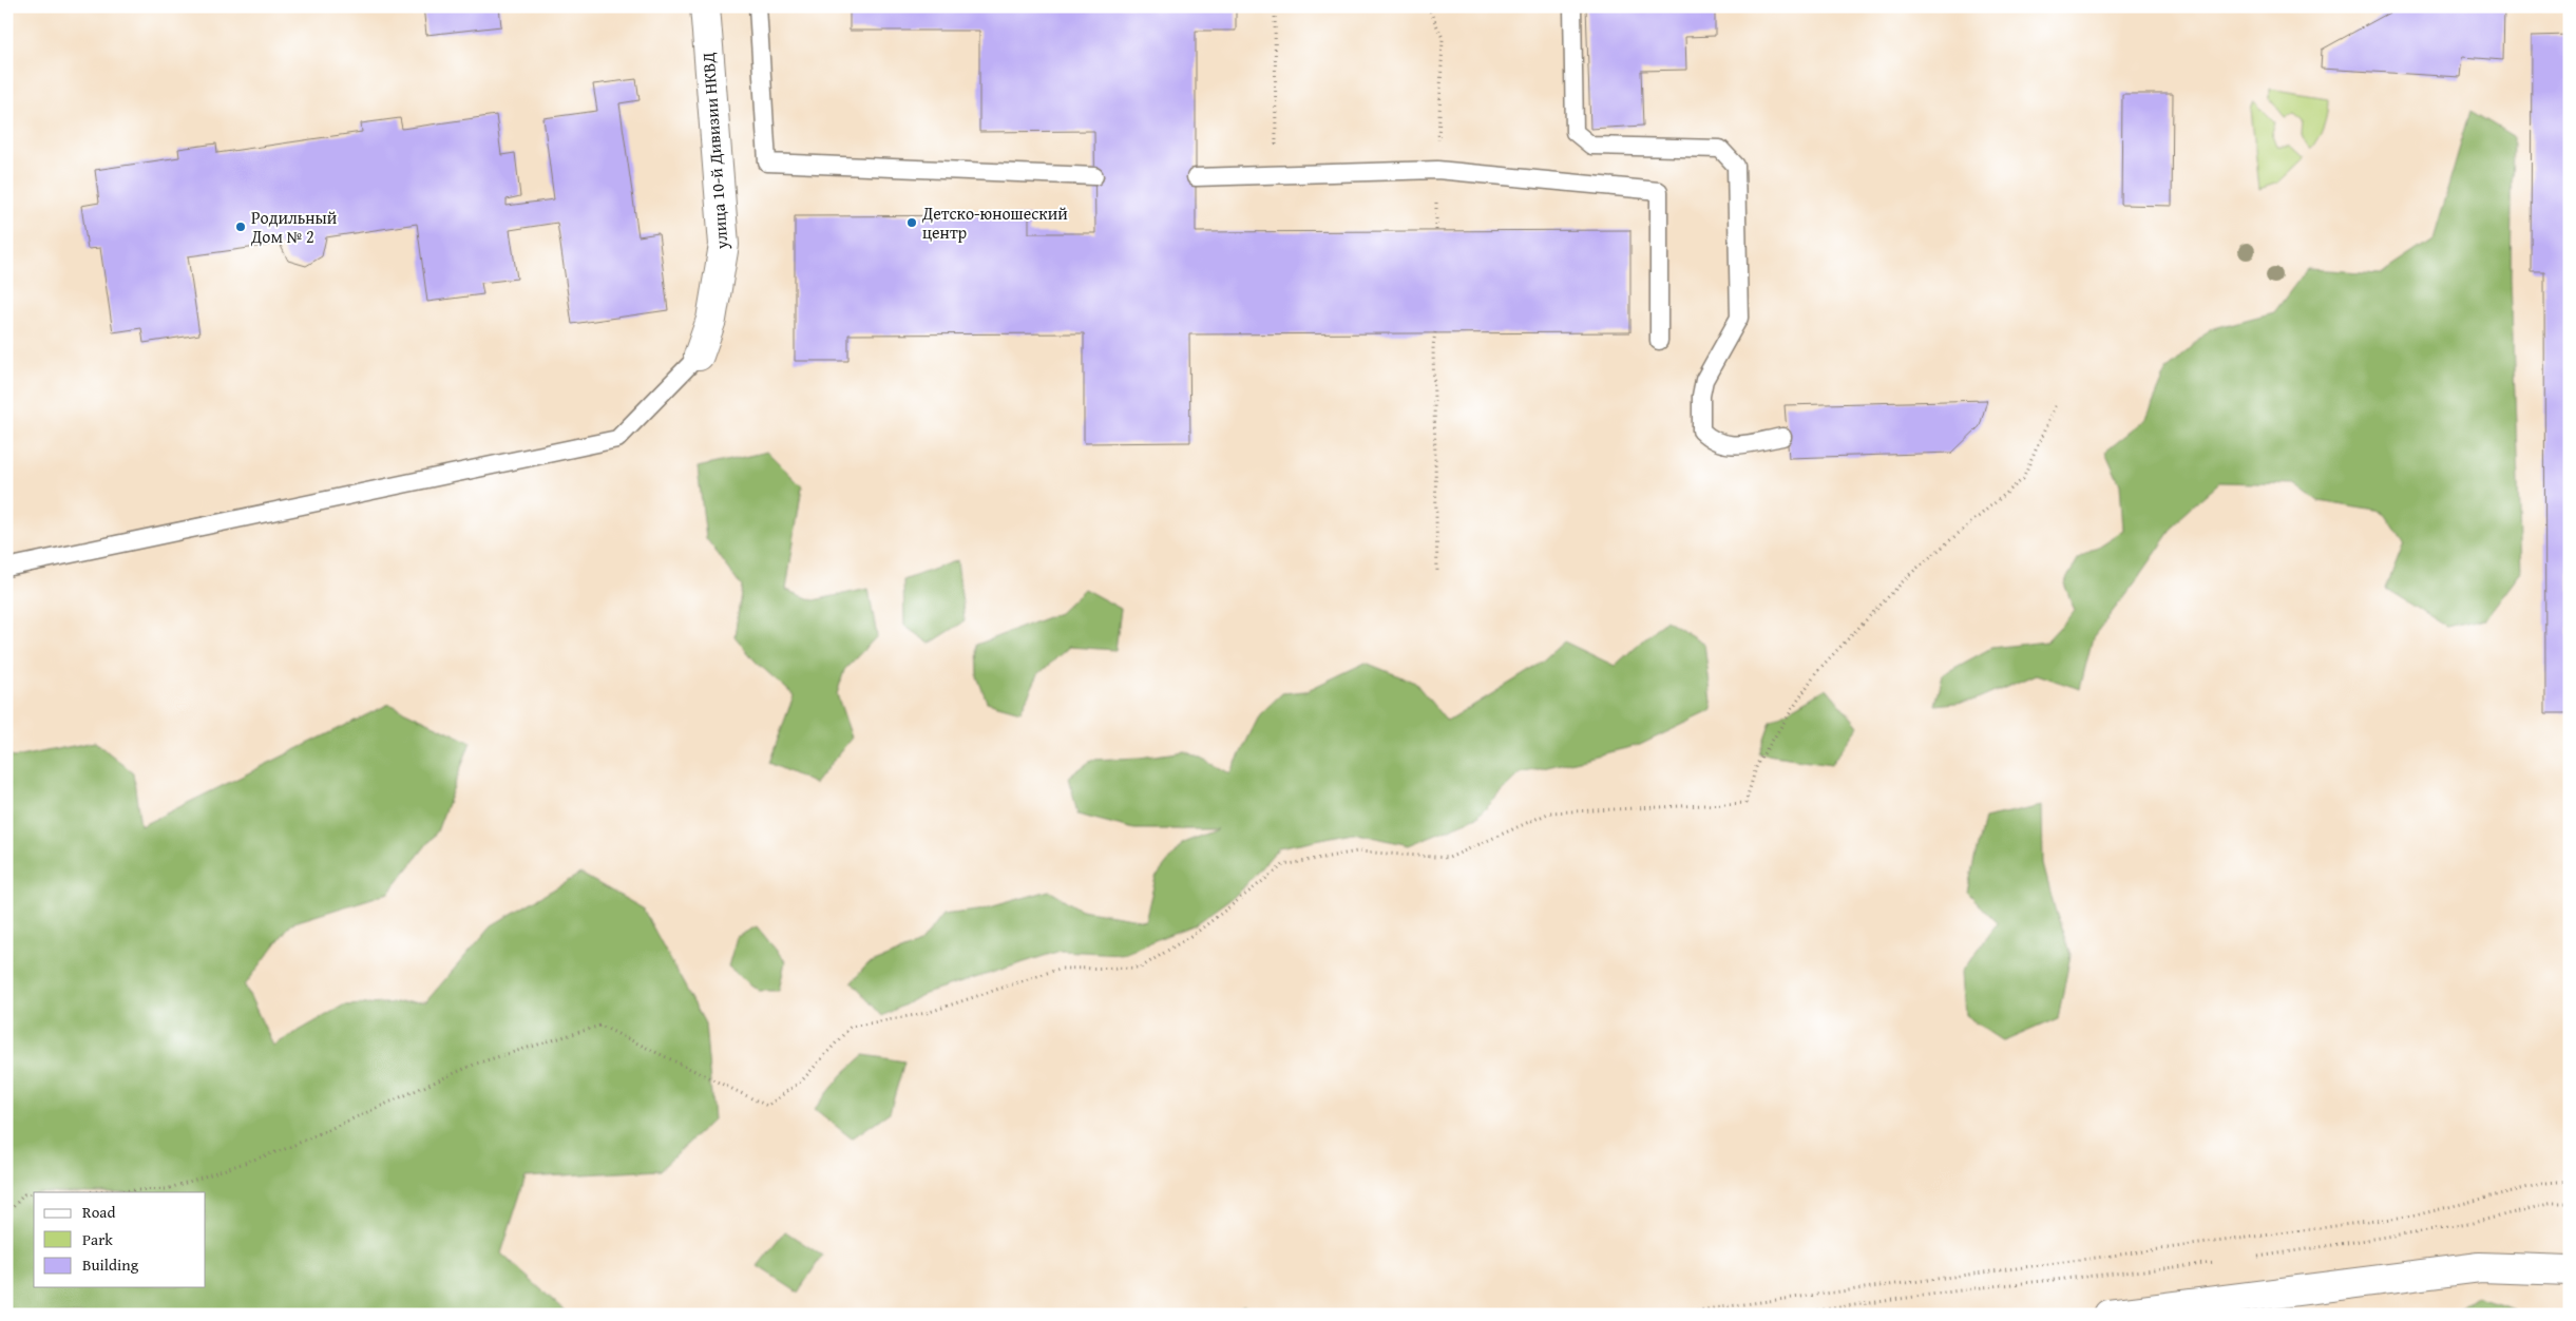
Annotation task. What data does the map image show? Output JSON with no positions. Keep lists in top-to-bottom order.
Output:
{
  "streets": {
    "street": ["улица 10-й Дивизии НКВД"]
  },
  "places": ["Детско-юношеский центр", "Родильный Дом № 2"],
  "legend": ["Road", "Park", "Building"]
}
